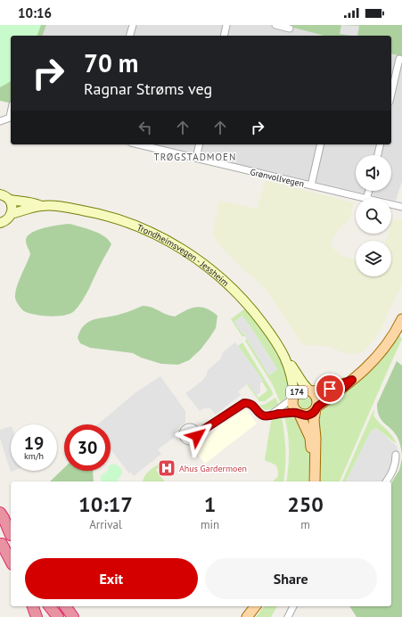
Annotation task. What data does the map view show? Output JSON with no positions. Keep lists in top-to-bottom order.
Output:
{
  "streets": {
    "main road": ["Trondheimsvegen - Jessheim", "174"],
    "street": ["Grønvollvegen"]
  },
  "crossings": [
    ["Trondheimsvegen - Jessheim", "174"]
  ],
  "districts": ["TRØGSTADMOEN"],
  "places": {
    "hospital": ["Ahus Gardermoen"]
  },
  "page": {
    "status": "10:16",
    "turn": ["70 m", "Ragnar Strøms veg"],
    "speed": "19 km/h",
    "limit": "30",
    "eta": [
      "10:17",
      "Arrival",
      "1",
      "min",
      "250",
      "m"
    ],
    "buttons": ["Exit", "Share"]
  }
}
